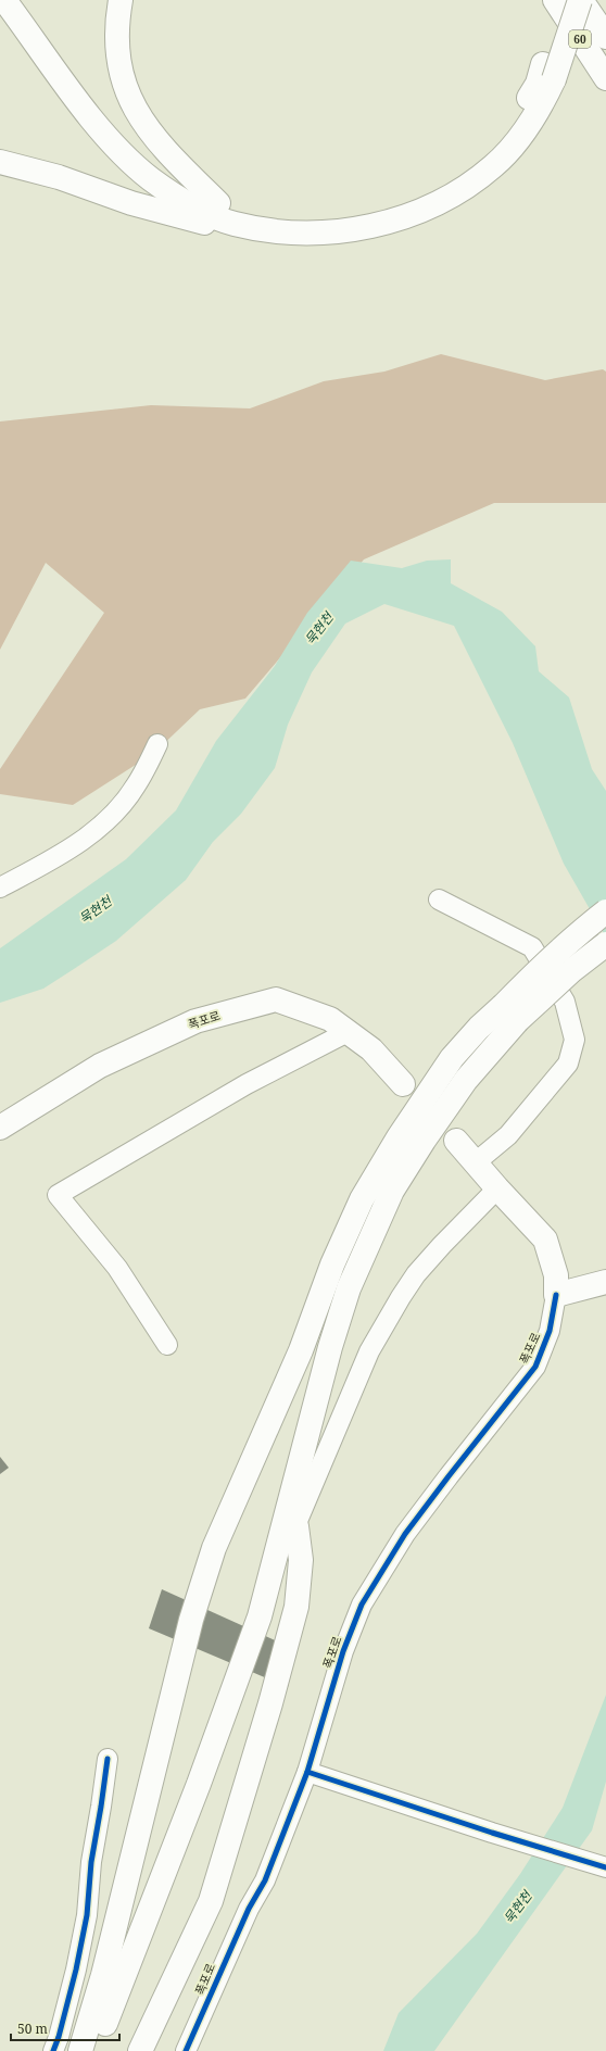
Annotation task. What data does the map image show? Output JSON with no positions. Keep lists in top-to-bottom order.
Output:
{
  "streets": {
    "main road": ["60", "폭포로"]
  },
  "water": ["묵현천"],
  "scale_bar": "50 m"
}
